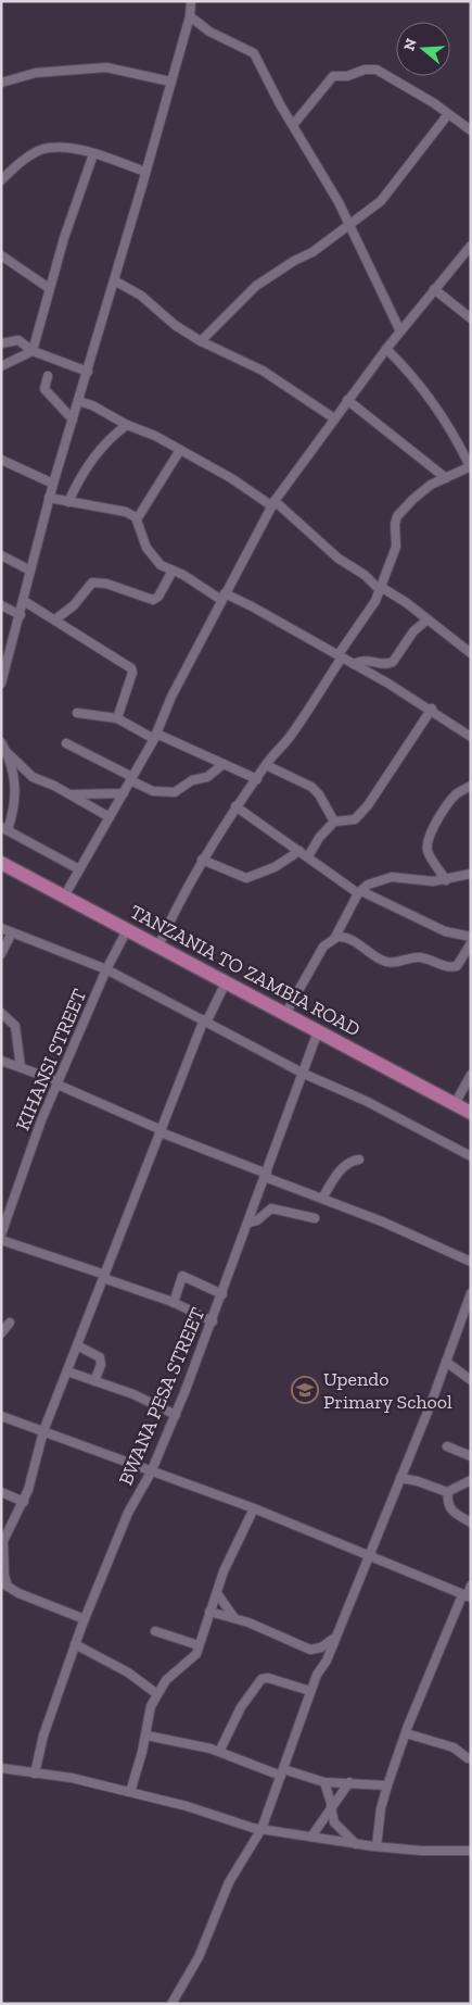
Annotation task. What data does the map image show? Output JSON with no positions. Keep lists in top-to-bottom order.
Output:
{
  "streets": {
    "highway": ["TANZANIA TO ZAMBIA ROAD"],
    "street": ["KIHANSI STREET", "BWANA PESA STREET"]
  },
  "crossings": [
    ["TANZANIA TO ZAMBIA ROAD", "KIHANSI STREET"],
    ["TANZANIA TO ZAMBIA ROAD", "BWANA PESA STREET"]
  ],
  "places": {
    "school or university": ["Upendo Primary School"]
  },
  "north": "left"
}
